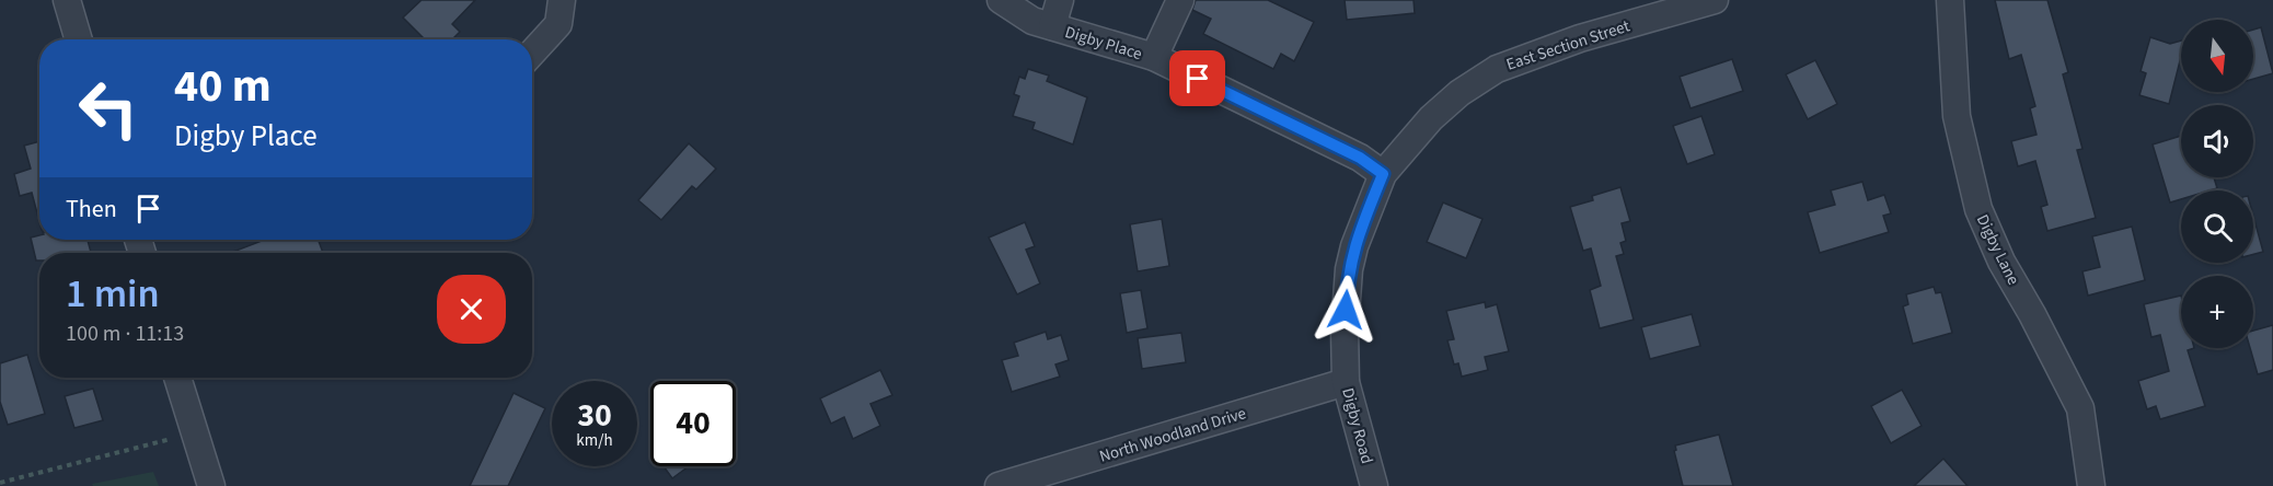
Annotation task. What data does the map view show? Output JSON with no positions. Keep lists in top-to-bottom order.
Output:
{
  "streets": {
    "street": [
      "Digby Place",
      "East Section Street",
      "Digby Lane",
      "Digby Road",
      "North Woodland Drive"
    ]
  },
  "crossings": [
    ["Digby Place", "East Section Street"],
    ["Digby Place", "Digby Road"],
    ["East Section Street", "Digby Road"],
    ["Digby Road", "North Woodland Drive"]
  ],
  "north": "bottom",
  "page": {
    "map_buttons": "+",
    "turn": ["40 m", "Digby Place"],
    "then": "Then",
    "heading": ["1 min", "100 m · 11:13"],
    "speed": "30 km/h",
    "limit": "40"
  }
}
